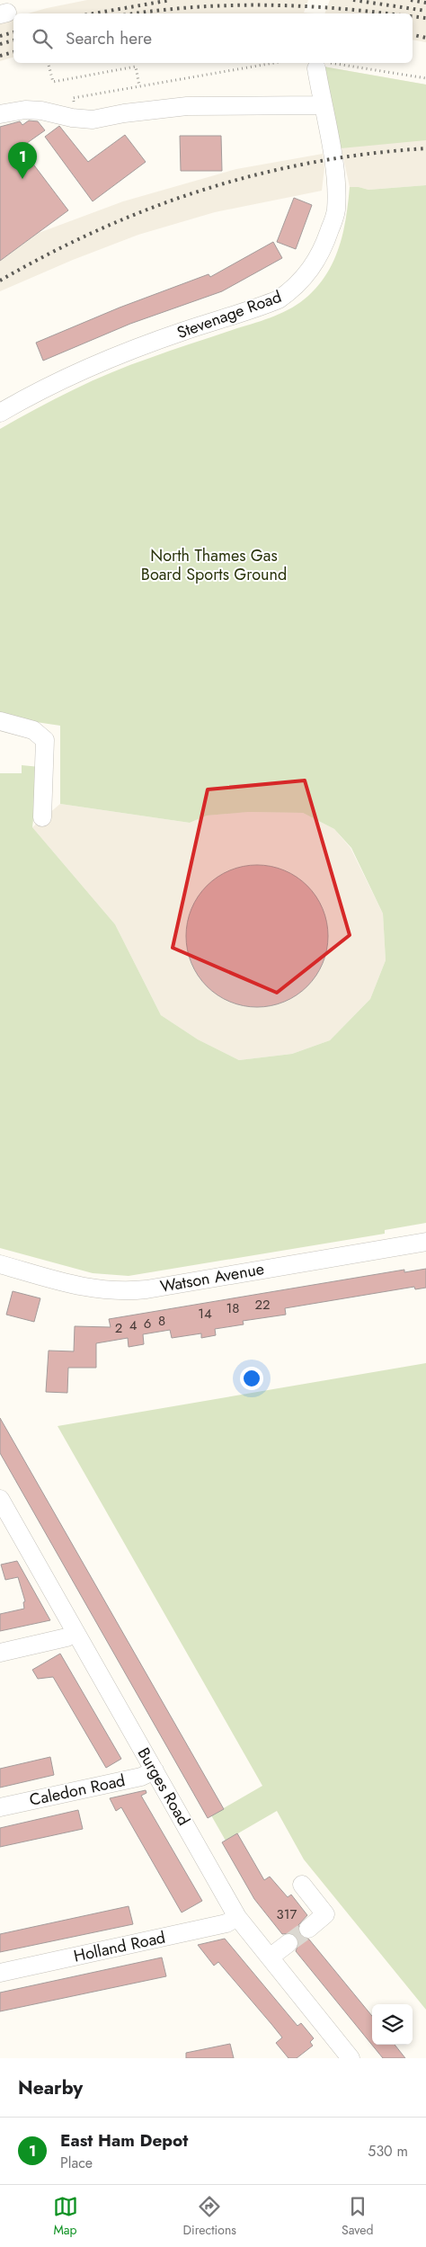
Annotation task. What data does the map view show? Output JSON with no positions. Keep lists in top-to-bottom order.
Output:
{
  "streets": {
    "street": [
      "Stevenage Road",
      "Watson Avenue",
      "Burges Road",
      "Caledon Road",
      "Holland Road"
    ]
  },
  "crossings": [
    ["Burges Road", "Caledon Road"],
    ["Burges Road", "Holland Road"]
  ],
  "parks": ["North Thames Gas Board Sports Ground"],
  "house_numbers": [
    "22",
    "18",
    "14",
    "8",
    "6",
    "4",
    "2",
    "317"
  ],
  "page": {
    "search": "Search here",
    "pins": "1",
    "heading": "Nearby",
    "list": [
      {
        "mark": "1",
        "name": "East Ham Depot",
        "note": "Place",
        "value": "530 m"
      }
    ],
    "nav": ["Map", "Directions", "Saved"]
  }
}
